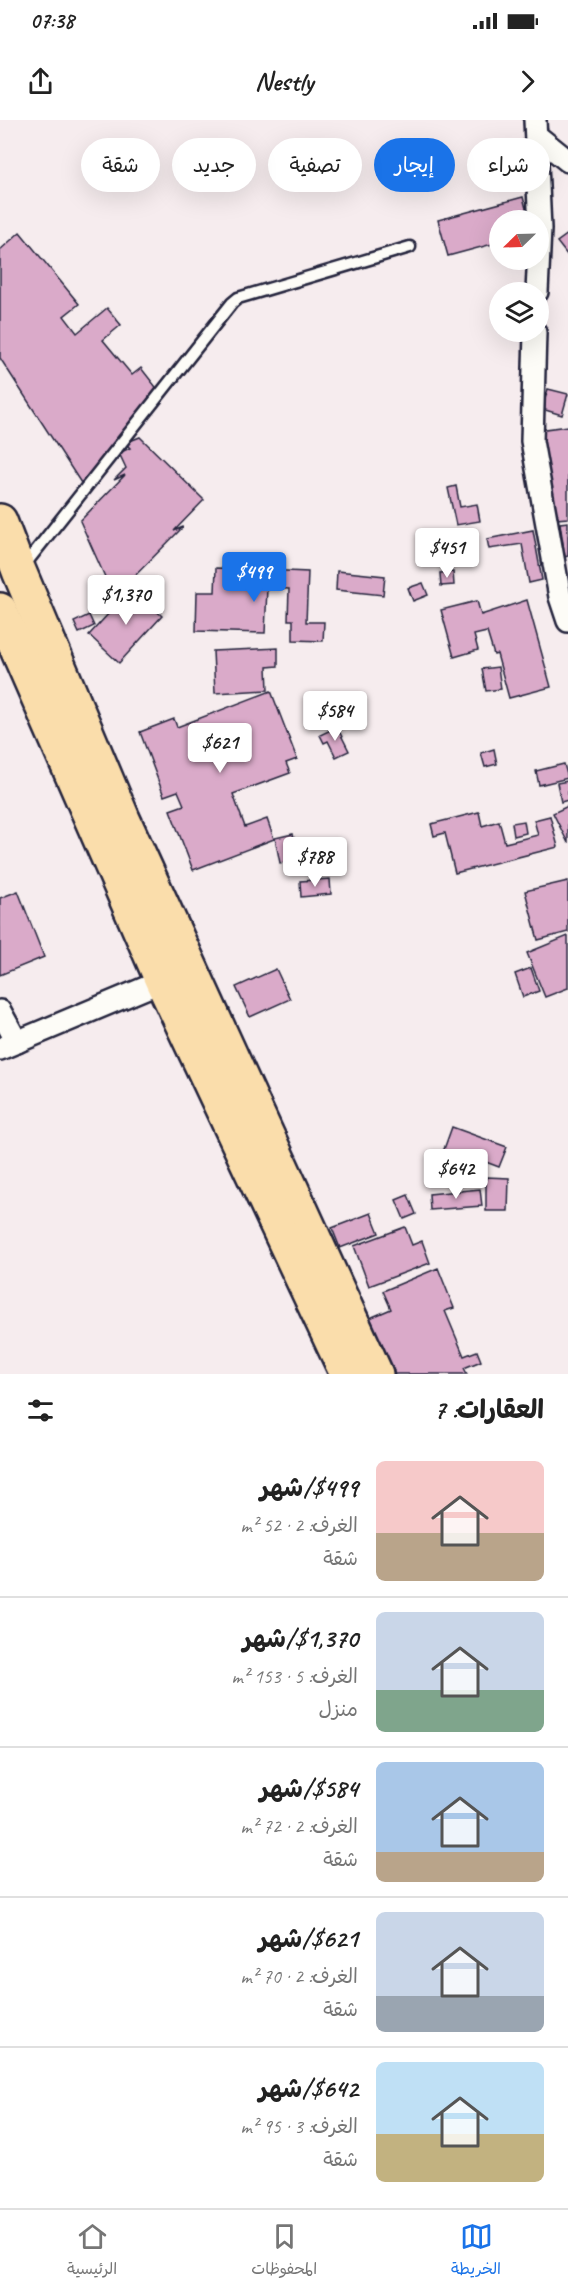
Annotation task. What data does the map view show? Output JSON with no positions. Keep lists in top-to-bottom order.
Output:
{
  "north": "bottom left",
  "page": {
    "status": "07:38",
    "header": "Nestly",
    "chip": [
      "شراء",
      "إيجار",
      "تصفية",
      "جديد",
      "شقة"
    ],
    "price": [
      "$451",
      "$499",
      "$1,370",
      "$584",
      "$621",
      "$788",
      "$642"
    ],
    "heading": "العقارات: 7",
    "list": [
      {
        "name": "$499/شهر",
        "note": "الغرف: 2 · 52 m² · شقة"
      },
      {
        "name": "$1,370/شهر",
        "note": "الغرف: 5 · 153 m² · منزل"
      },
      {
        "name": "$584/شهر",
        "note": "الغرف: 2 · 72 m² · شقة"
      },
      {
        "name": "$621/شهر",
        "note": "الغرف: 2 · 70 m² · شقة"
      },
      {
        "name": "$642/شهر",
        "note": "الغرف: 3 · 95 m² · شقة"
      }
    ],
    "tabs": ["الخريطة", "المحفوظات", "الرئيسية"]
  }
}
